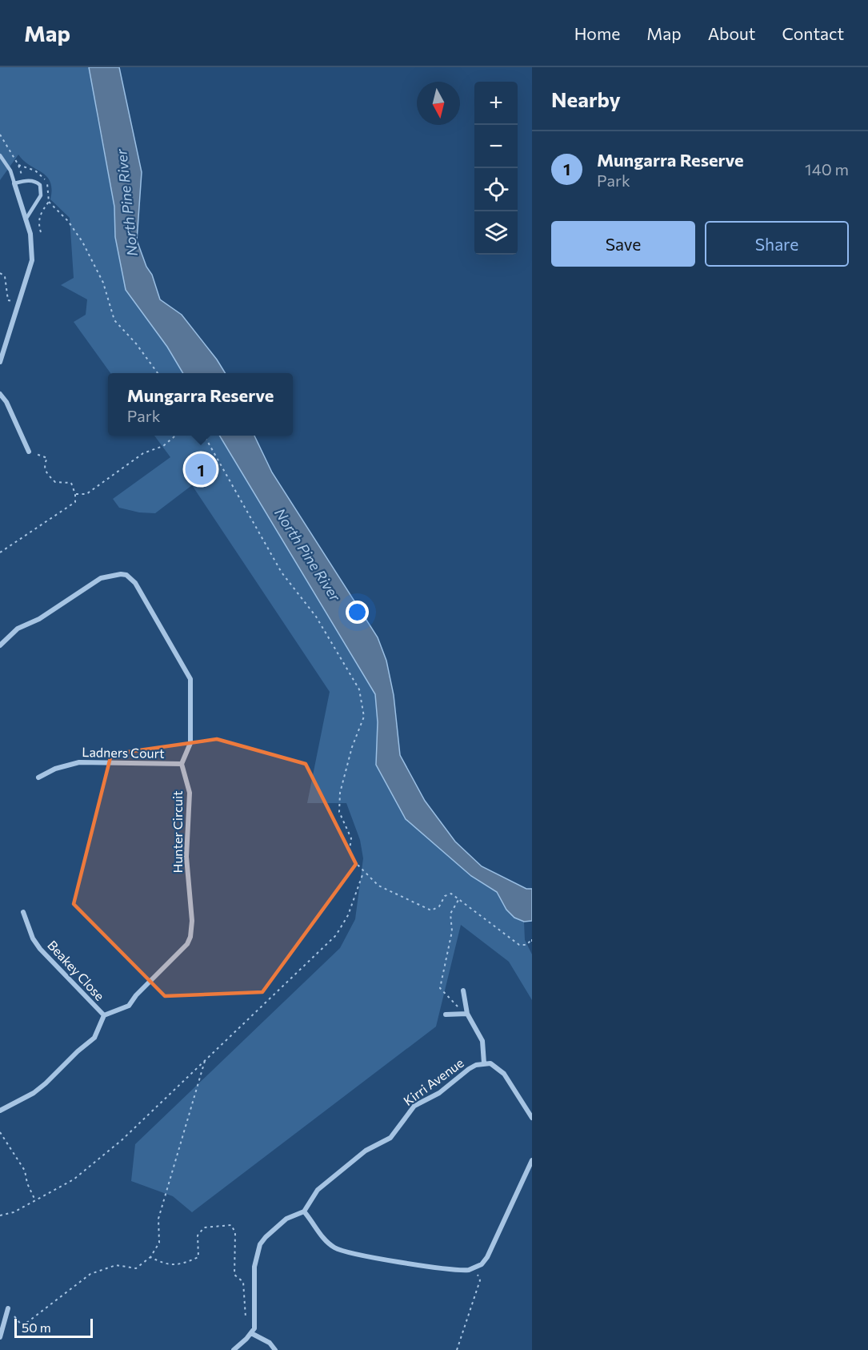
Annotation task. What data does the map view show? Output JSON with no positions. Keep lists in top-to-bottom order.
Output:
{
  "streets": {
    "street": [
      "Ladners Court",
      "Hunter Circuit",
      "Beakey Close",
      "Kirri Avenue"
    ]
  },
  "crossings": [
    ["Ladners Court", "Hunter Circuit"],
    ["Hunter Circuit", "Beakey Close"]
  ],
  "water": ["North Pine River"],
  "scale_bar": "50 m",
  "north": "bottom",
  "page": {
    "header": "Map",
    "nav": [
      "Home",
      "Map",
      "About",
      "Contact"
    ],
    "heading": "Nearby",
    "map_buttons": ["+", "−"],
    "list": [
      {
        "mark": "1",
        "name": "Mungarra Reserve",
        "note": "Park",
        "value": "140 m"
      }
    ],
    "buttons": ["Save", "Share"],
    "popup": ["Mungarra Reserve", "Park"],
    "pins": "1",
    "scale": "50 m"
  }
}
